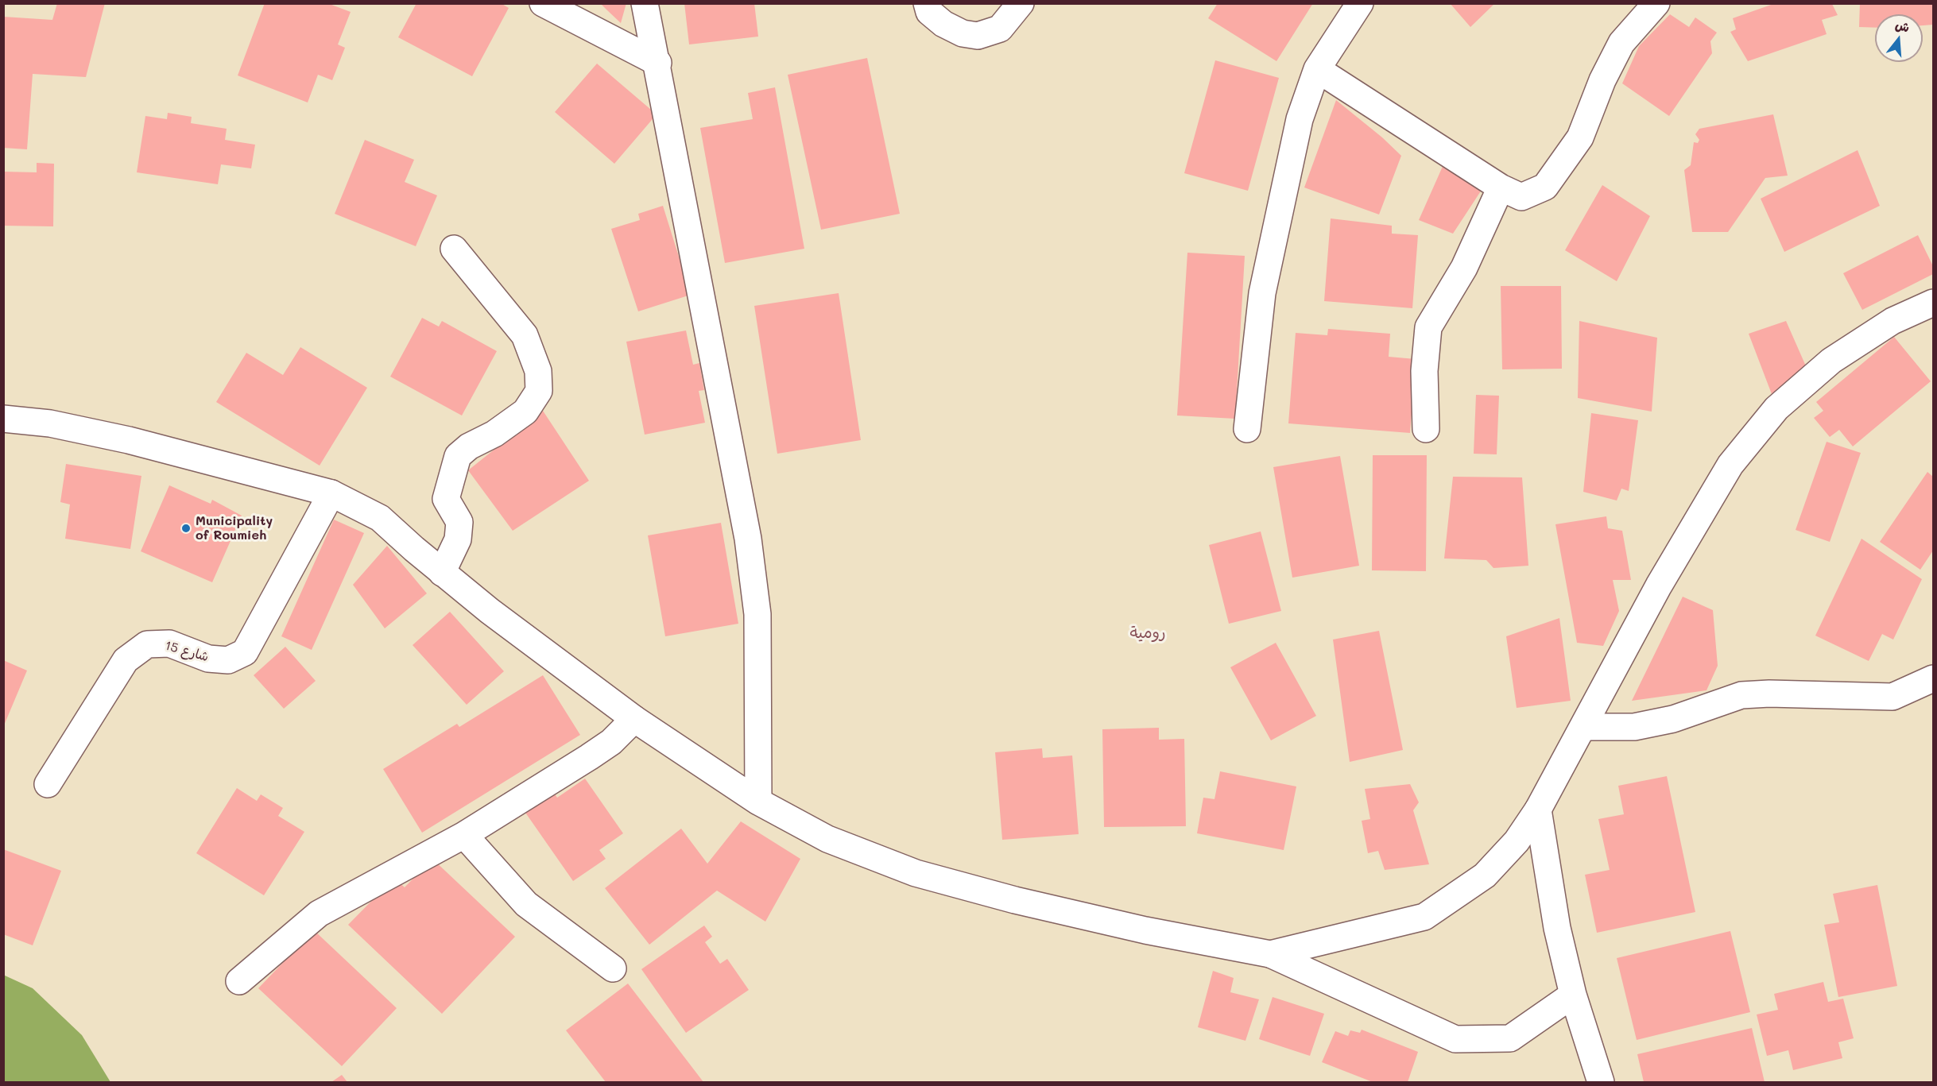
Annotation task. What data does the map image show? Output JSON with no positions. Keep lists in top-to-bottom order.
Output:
{
  "streets": {
    "street": ["شارع 15"]
  },
  "districts": ["رومية"],
  "places": ["Municipality of Roumieh"],
  "north": "top"
}
